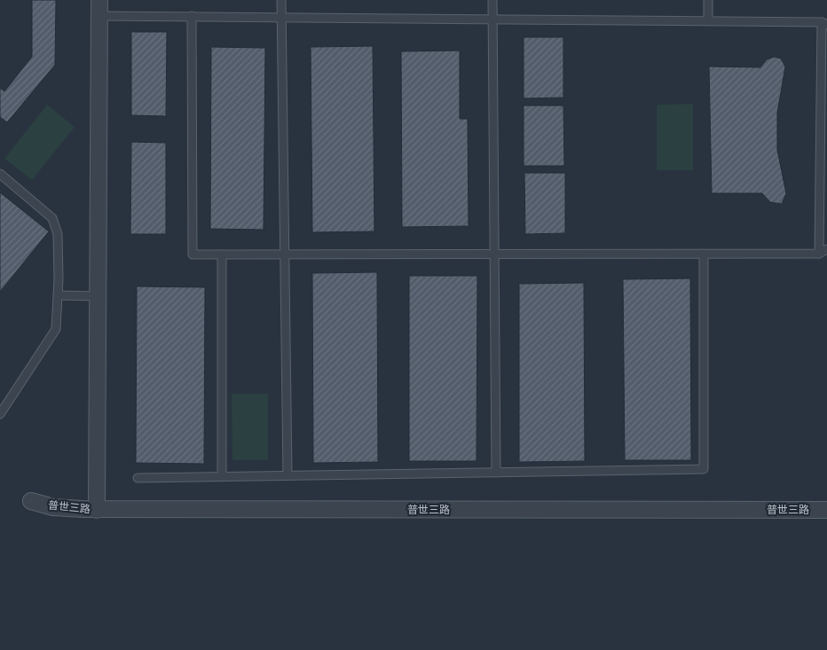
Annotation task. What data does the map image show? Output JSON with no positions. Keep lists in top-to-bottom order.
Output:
{
  "streets": {
    "street": ["普世三路"]
  }
}
